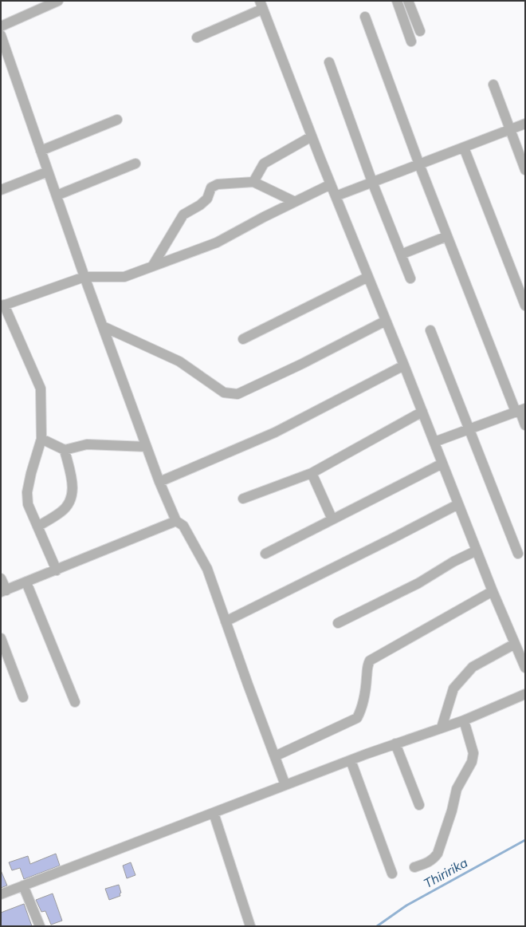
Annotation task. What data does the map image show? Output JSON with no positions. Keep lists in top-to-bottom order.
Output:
{
  "water": ["Thiririka"]
}
